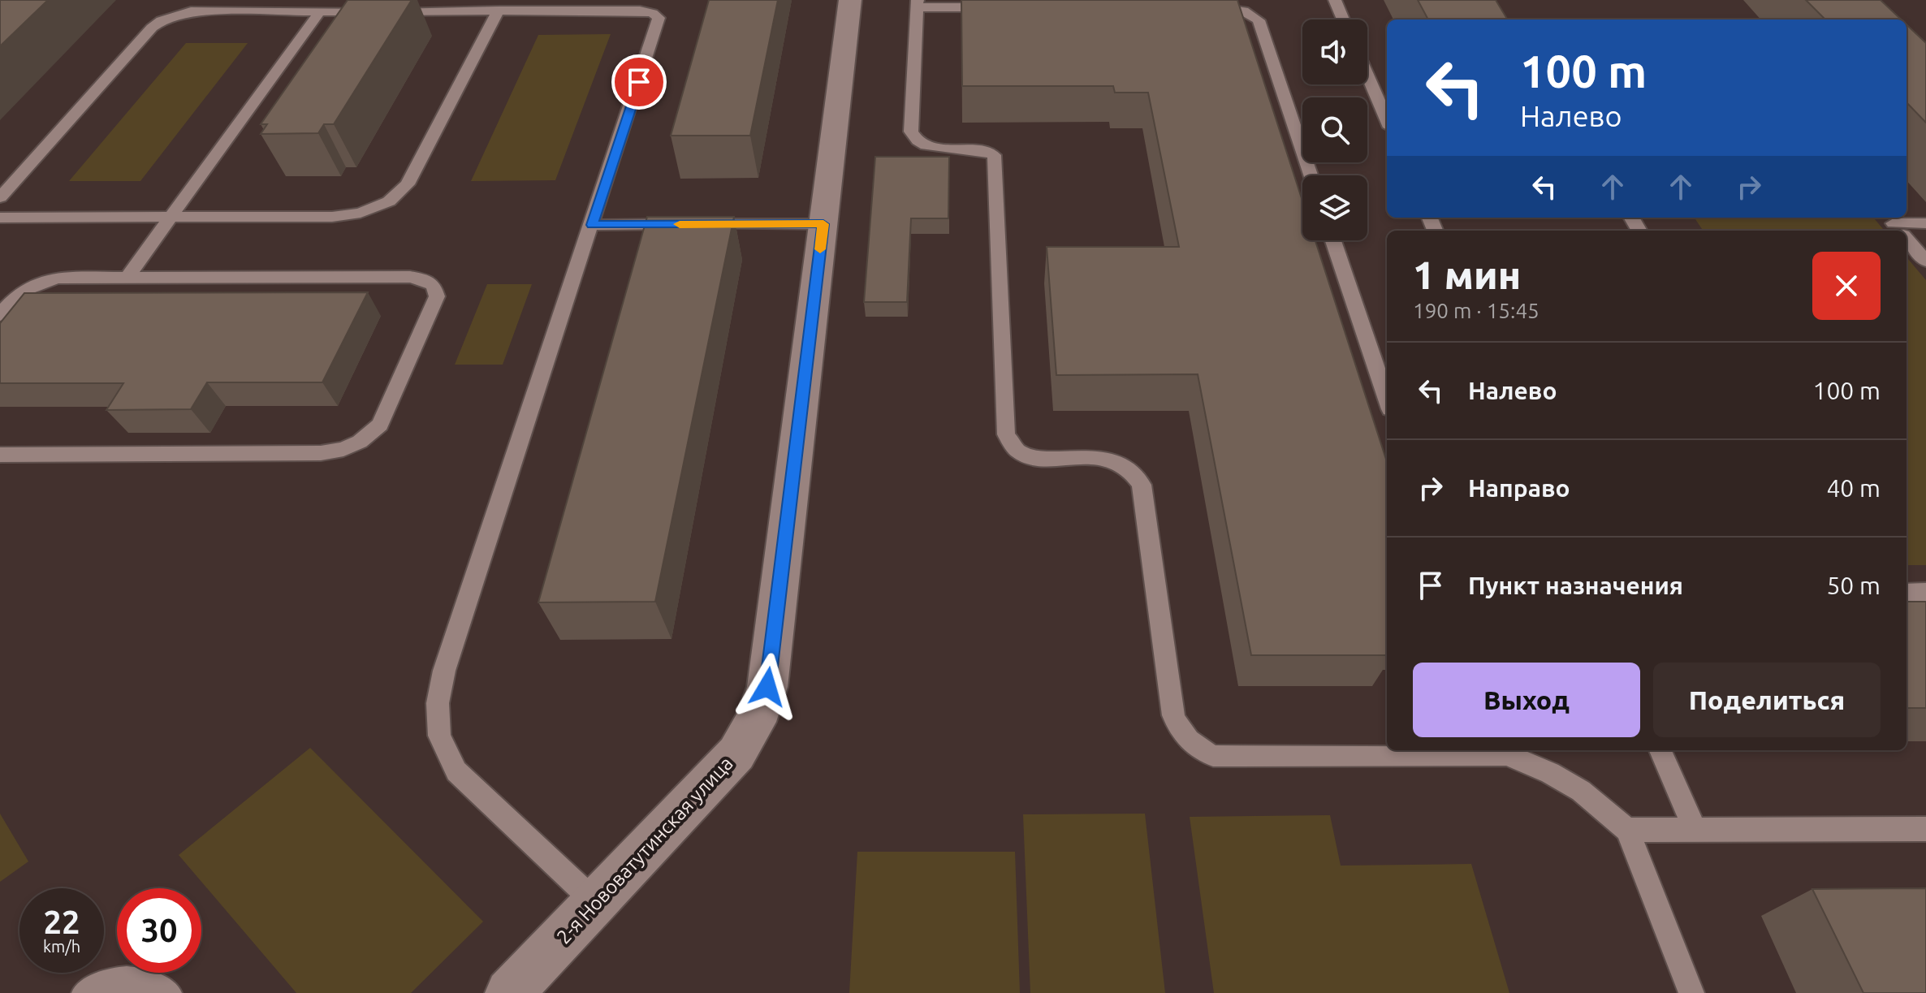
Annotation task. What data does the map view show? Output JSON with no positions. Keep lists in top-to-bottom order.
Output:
{
  "streets": {
    "street": ["2-я Нововатутинская улица"]
  },
  "page": {
    "turn": ["100 m", "Налево"],
    "heading": ["1 мин", "190 m · 15:45"],
    "list": [
      {
        "name": "Налево",
        "value": "100 m"
      },
      {
        "name": "Направо",
        "value": "40 m"
      },
      {
        "name": "Пункт назначения",
        "value": "50 m"
      }
    ],
    "buttons": ["Выход", "Поделиться"],
    "speed": "22 km/h",
    "limit": "30"
  }
}
